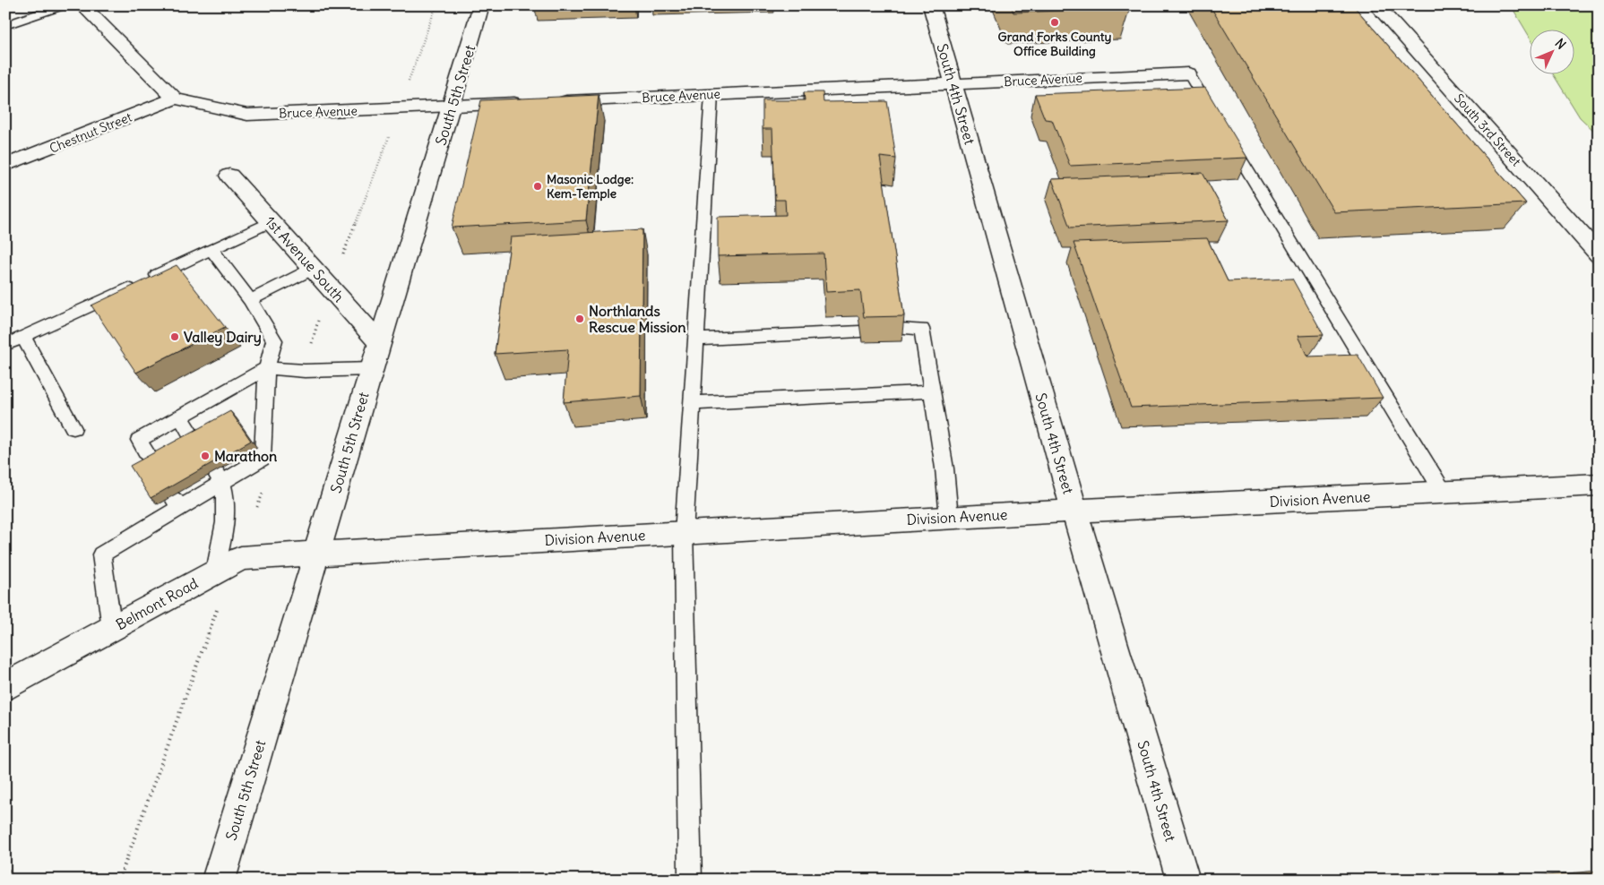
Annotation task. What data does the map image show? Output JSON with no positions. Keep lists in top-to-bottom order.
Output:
{
  "streets": {
    "street": [
      "Bruce Avenue",
      "South 4th Street",
      "South 5th Street",
      "South 3rd Street",
      "Chestnut Street",
      "1st Avenue South",
      "Division Avenue",
      "Belmont Road"
    ]
  },
  "crossings": [
    ["Bruce Avenue", "South 4th Street"],
    ["Bruce Avenue", "South 5th Street"],
    ["Bruce Avenue", "Chestnut Street"],
    ["South 4th Street", "Division Avenue"],
    ["South 5th Street", "1st Avenue South"],
    ["South 5th Street", "Division Avenue"],
    ["South 5th Street", "Belmont Road"],
    ["Division Avenue", "Belmont Road"]
  ],
  "places": [
    "Grand Forks County Office Building",
    "Masonic Lodge: Kem-Temple",
    "Northlands Rescue Mission",
    "Valley Dairy",
    "Marathon"
  ],
  "north": "top right"
}
